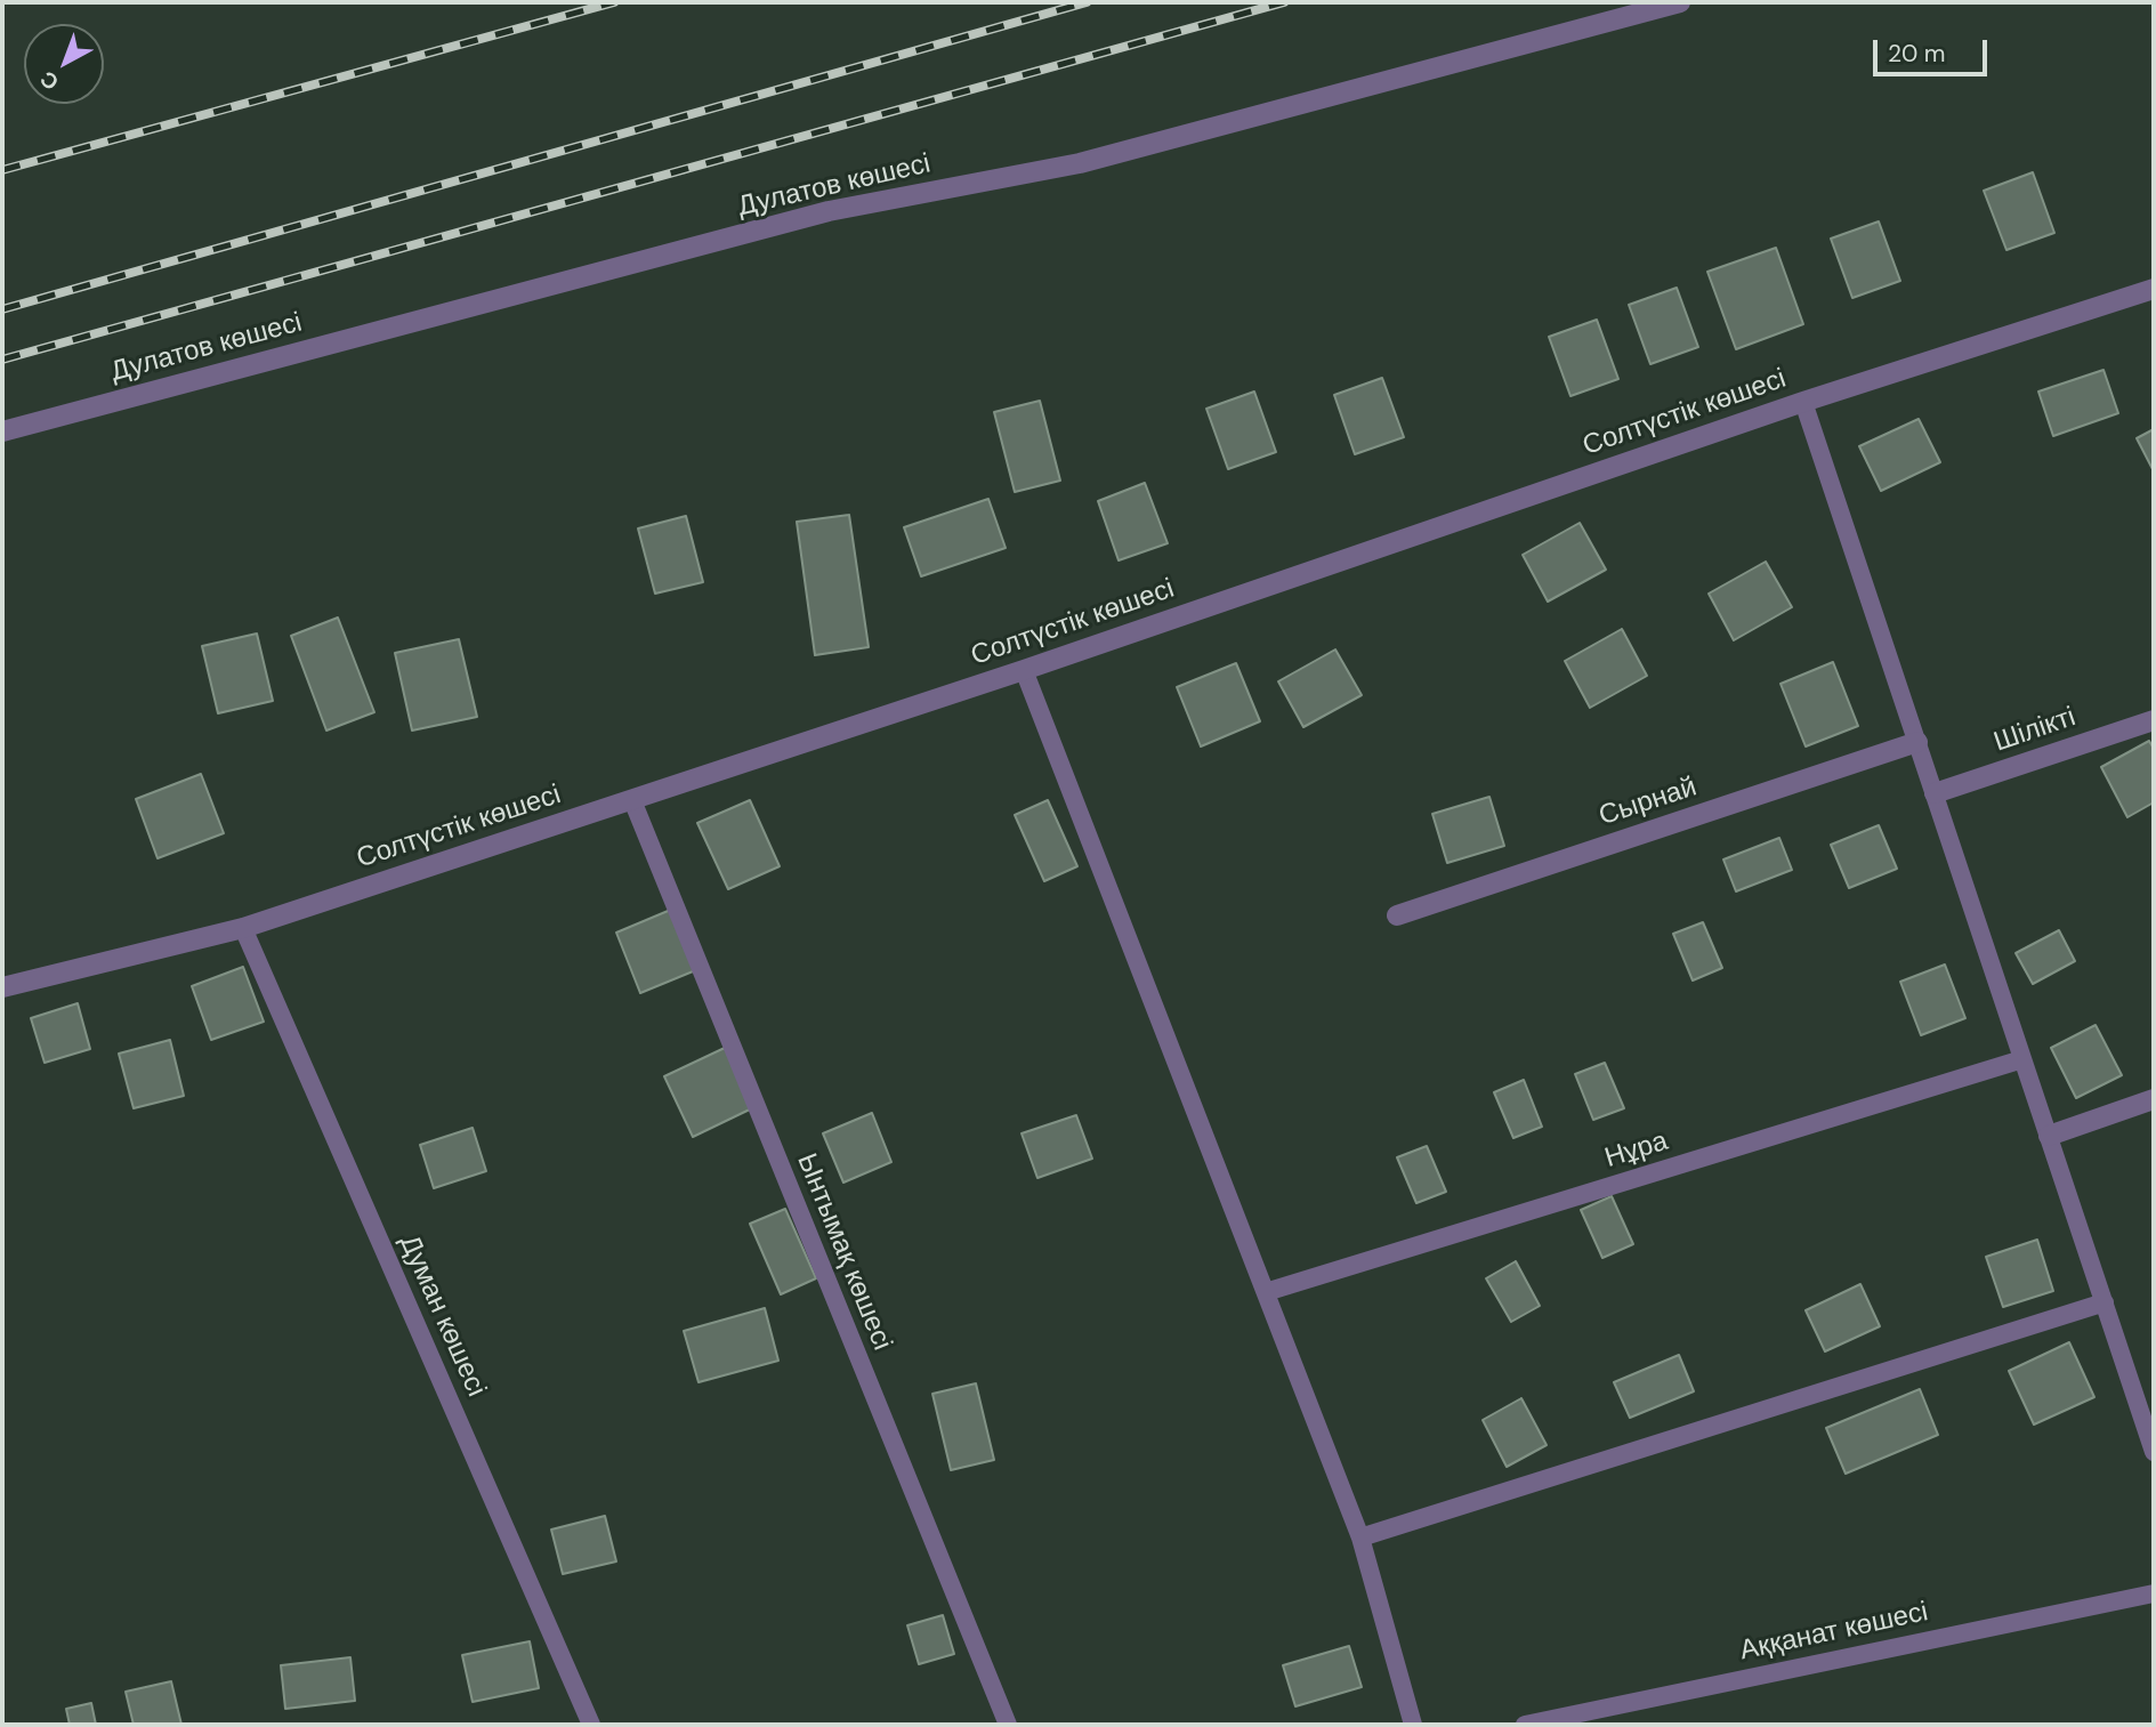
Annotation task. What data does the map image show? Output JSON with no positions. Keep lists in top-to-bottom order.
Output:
{
  "streets": {
    "street": [
      "Дулатов көшесі",
      "Солтүстік көшесі",
      "Шілікті",
      "Сырнай"
    ],
    "lane": [
      "Нұра",
      "Ынтымақ көшесі",
      "Думан көшесі",
      "Аққанат көшесі"
    ]
  },
  "crossings": [
    ["Солтүстік көшесі", "Ынтымақ көшесі"],
    ["Солтүстік көшесі", "Думан көшесі"]
  ],
  "scale_bar": "20 m",
  "north": "bottom left"
}
